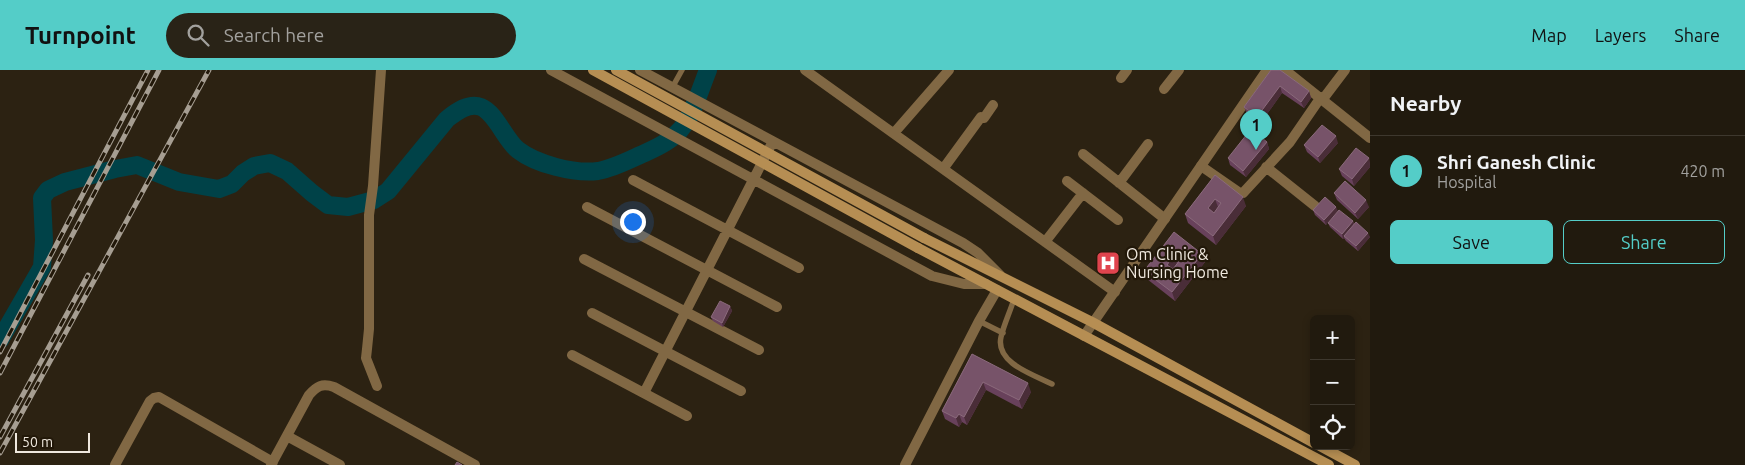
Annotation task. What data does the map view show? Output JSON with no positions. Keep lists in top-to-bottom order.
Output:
{
  "places": {
    "hospital": ["Om Clinic & Nursing Home"]
  },
  "scale_bar": "50 m",
  "page": {
    "header": "Turnpoint",
    "search": "Search here",
    "nav": ["Map", "Layers", "Share"],
    "heading": "Nearby",
    "pins": "1",
    "list": [
      {
        "mark": "1",
        "name": "Shri Ganesh Clinic",
        "note": "Hospital",
        "value": "420 m"
      }
    ],
    "buttons": ["Save", "Share"],
    "map_buttons": ["+", "−"],
    "scale": "50 m"
  }
}
